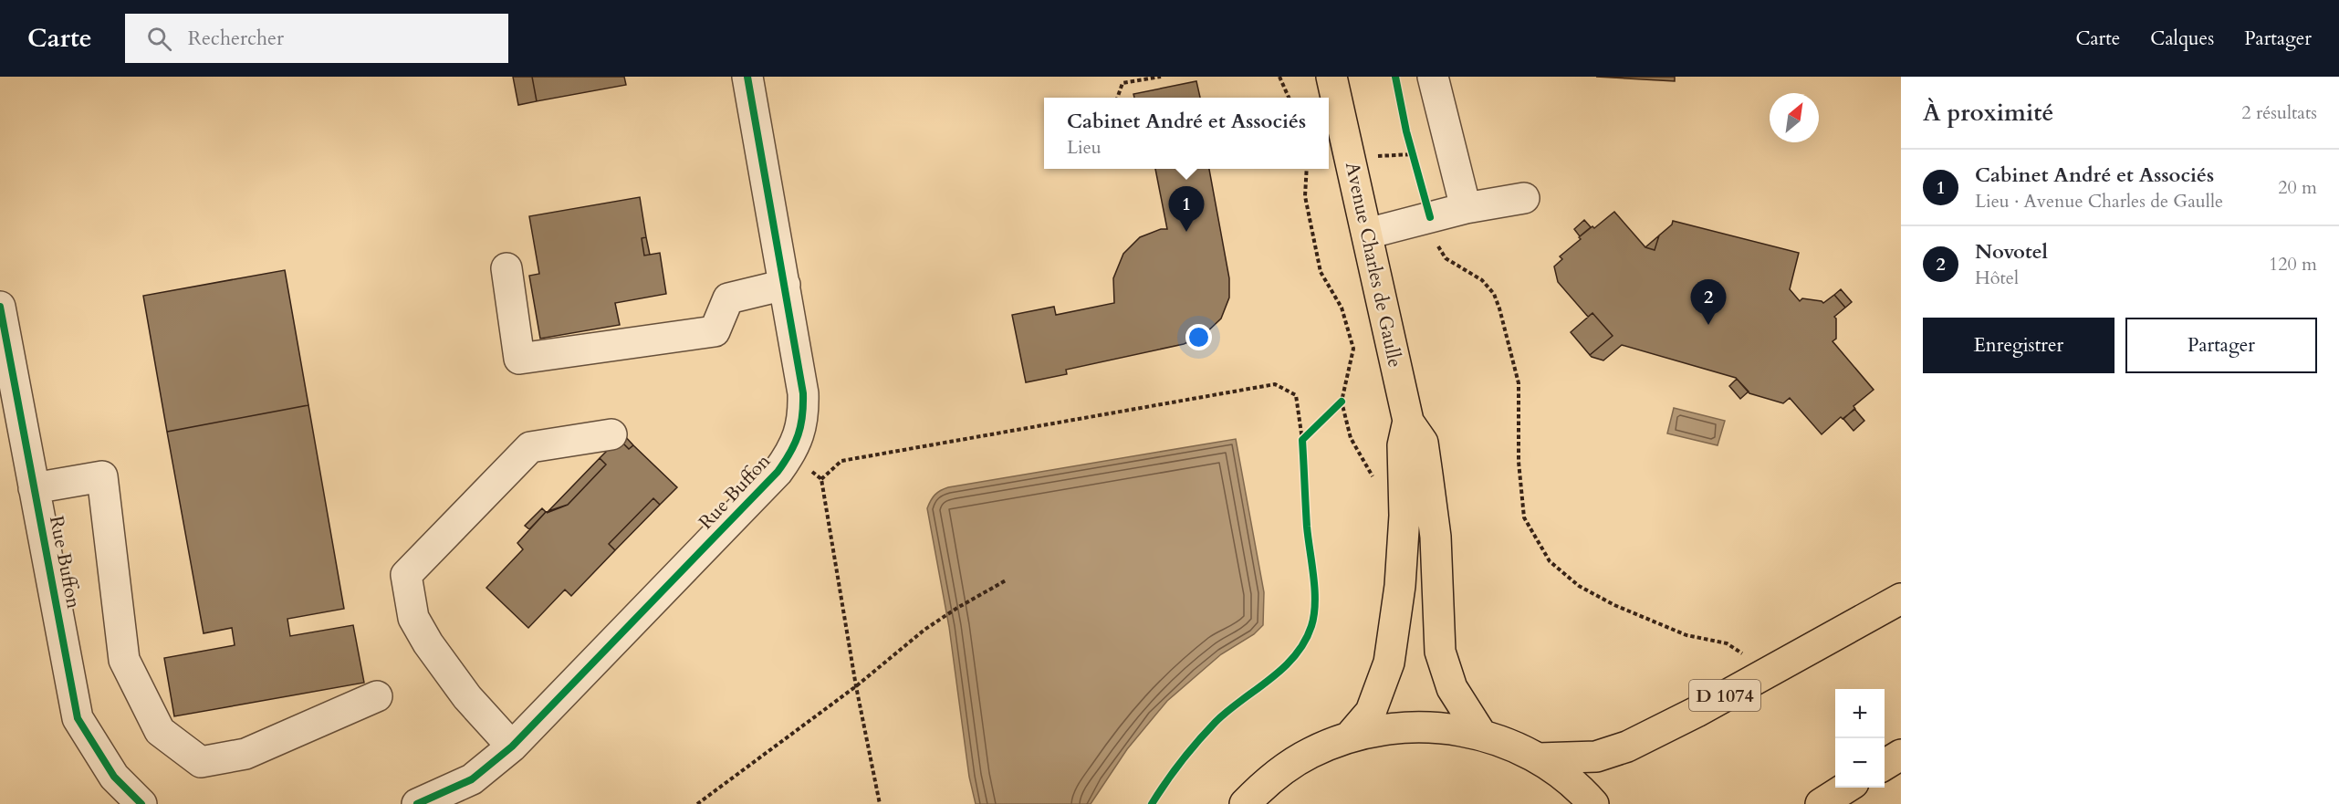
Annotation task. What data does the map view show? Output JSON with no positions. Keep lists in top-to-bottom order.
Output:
{
  "streets": {
    "main road": ["Avenue Charles de Gaulle", "D 1074"],
    "street": ["Rue Buffon"]
  },
  "north": "top right",
  "page": {
    "header": "Carte",
    "search": "Rechercher",
    "nav": ["Carte", "Calques", "Partager"],
    "heading": ["À proximité", "2 résultats"],
    "popup": ["Cabinet André et Associés", "Lieu"],
    "list": [
      {
        "mark": "1",
        "name": "Cabinet André et Associés",
        "note": "Lieu · Avenue Charles de Gaulle",
        "value": "20 m"
      },
      {
        "mark": "2",
        "name": "Novotel",
        "note": "Hôtel",
        "value": "120 m"
      }
    ],
    "pins": ["1", "2"],
    "buttons": ["Enregistrer", "Partager"],
    "map_buttons": ["+", "−"]
  }
}
